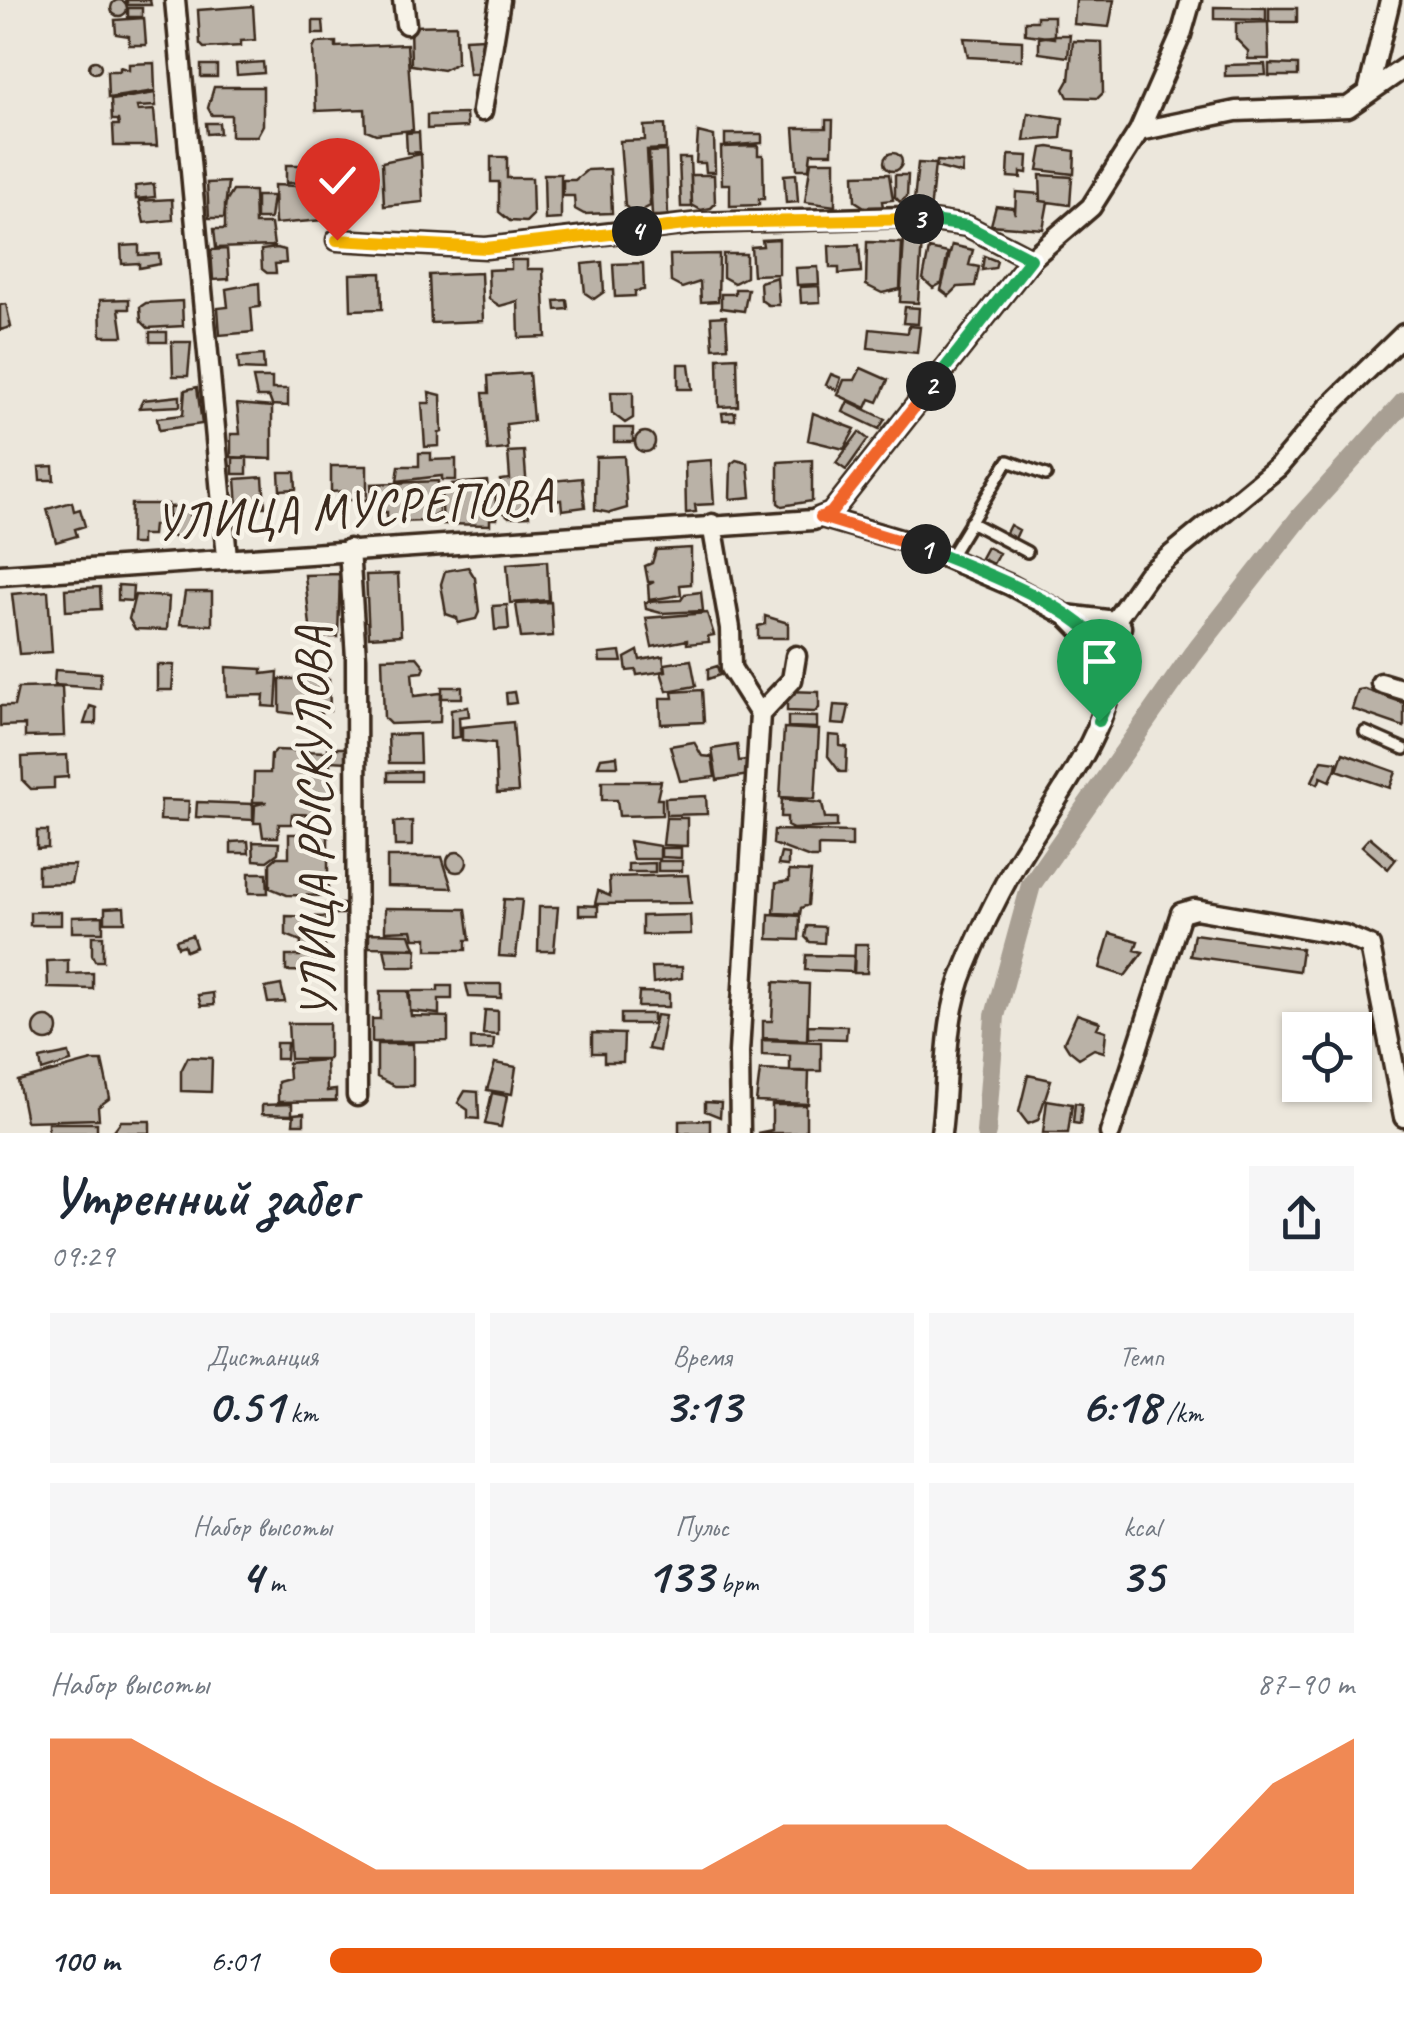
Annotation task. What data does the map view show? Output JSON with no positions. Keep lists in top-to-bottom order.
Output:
{
  "streets": {
    "street": ["УЛИЦА МУСРЕПОВА", "УЛИЦА РЫСКУЛОВА"]
  },
  "crossings": [
    ["УЛИЦА МУСРЕПОВА", "УЛИЦА РЫСКУЛОВА"]
  ],
  "page": {
    "pins": [
      "3",
      "4",
      "2",
      "1"
    ],
    "heading": ["Утренний забег", "09:29"],
    "stats": [
      ["Дистанция", "0.51 km"],
      ["Время", "3:13"],
      ["Темп", "6:18 /km"],
      ["Набор высоты", "4 m"],
      ["Пульс", "133 bpm"],
      ["kcal", "35"]
    ],
    "chart": ["Набор высоты", "87–90 m"],
    "list": [
      {
        "name": "100 m",
        "note": "6:01"
      }
    ]
  }
}
